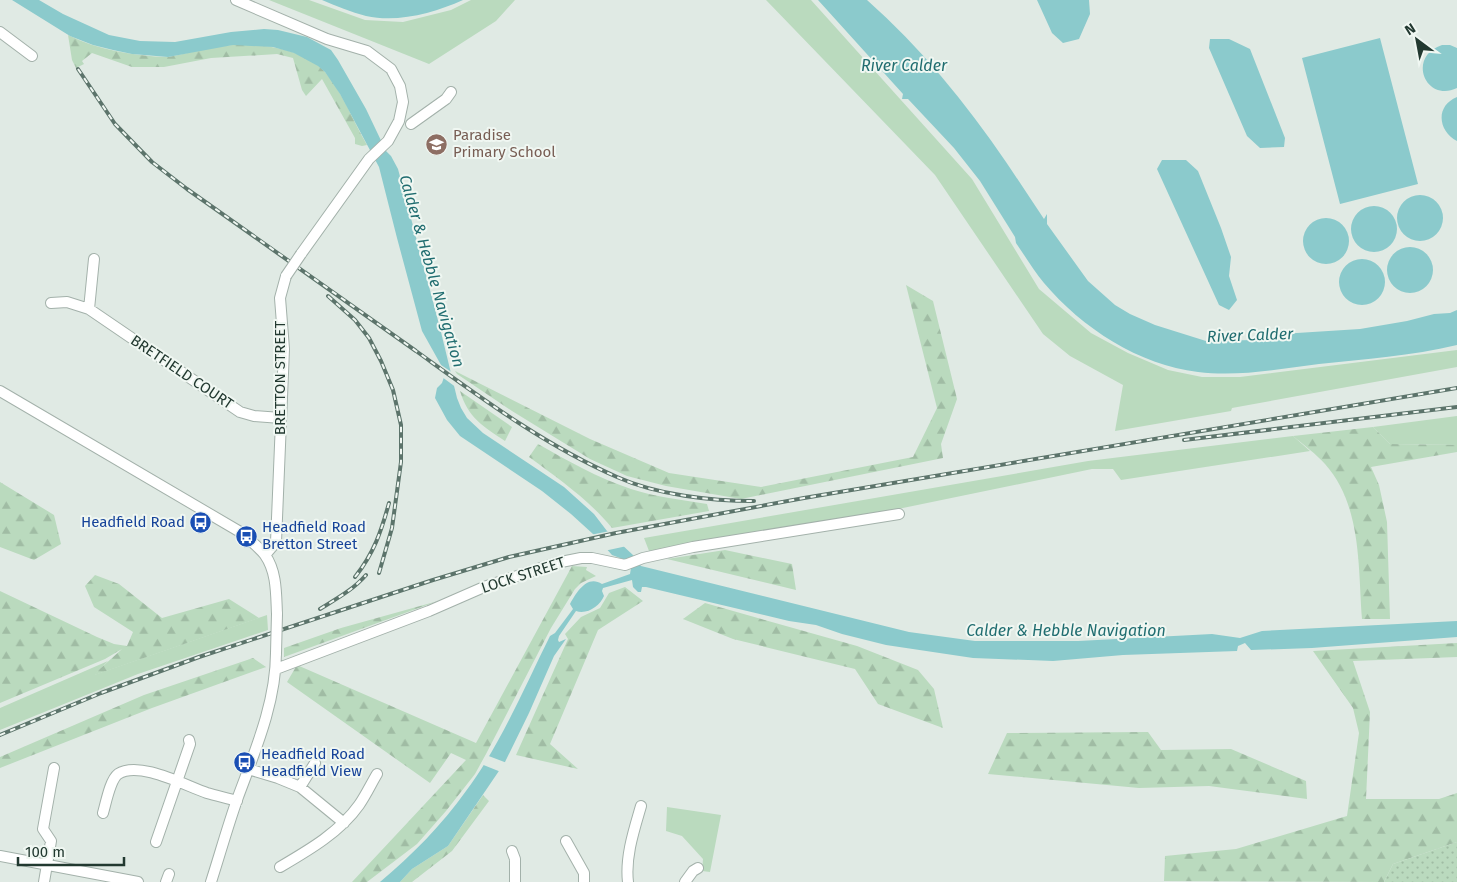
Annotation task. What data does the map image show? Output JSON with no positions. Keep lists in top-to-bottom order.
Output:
{
  "streets": {
    "street": ["BRETFIELD COURT", "BRETTON STREET", "LOCK STREET"]
  },
  "crossings": [
    ["BRETFIELD COURT", "BRETTON STREET"]
  ],
  "water": ["River Calder", "Calder & Hebble Navigation"],
  "places": {
    "school or university": ["Paradise Primary School"],
    "bus stop": ["Headfield Road", "Headfield Road Bretton Street", "Headfield Road Headfield View"]
  },
  "scale_bar": "100 m",
  "north": "top left"
}
